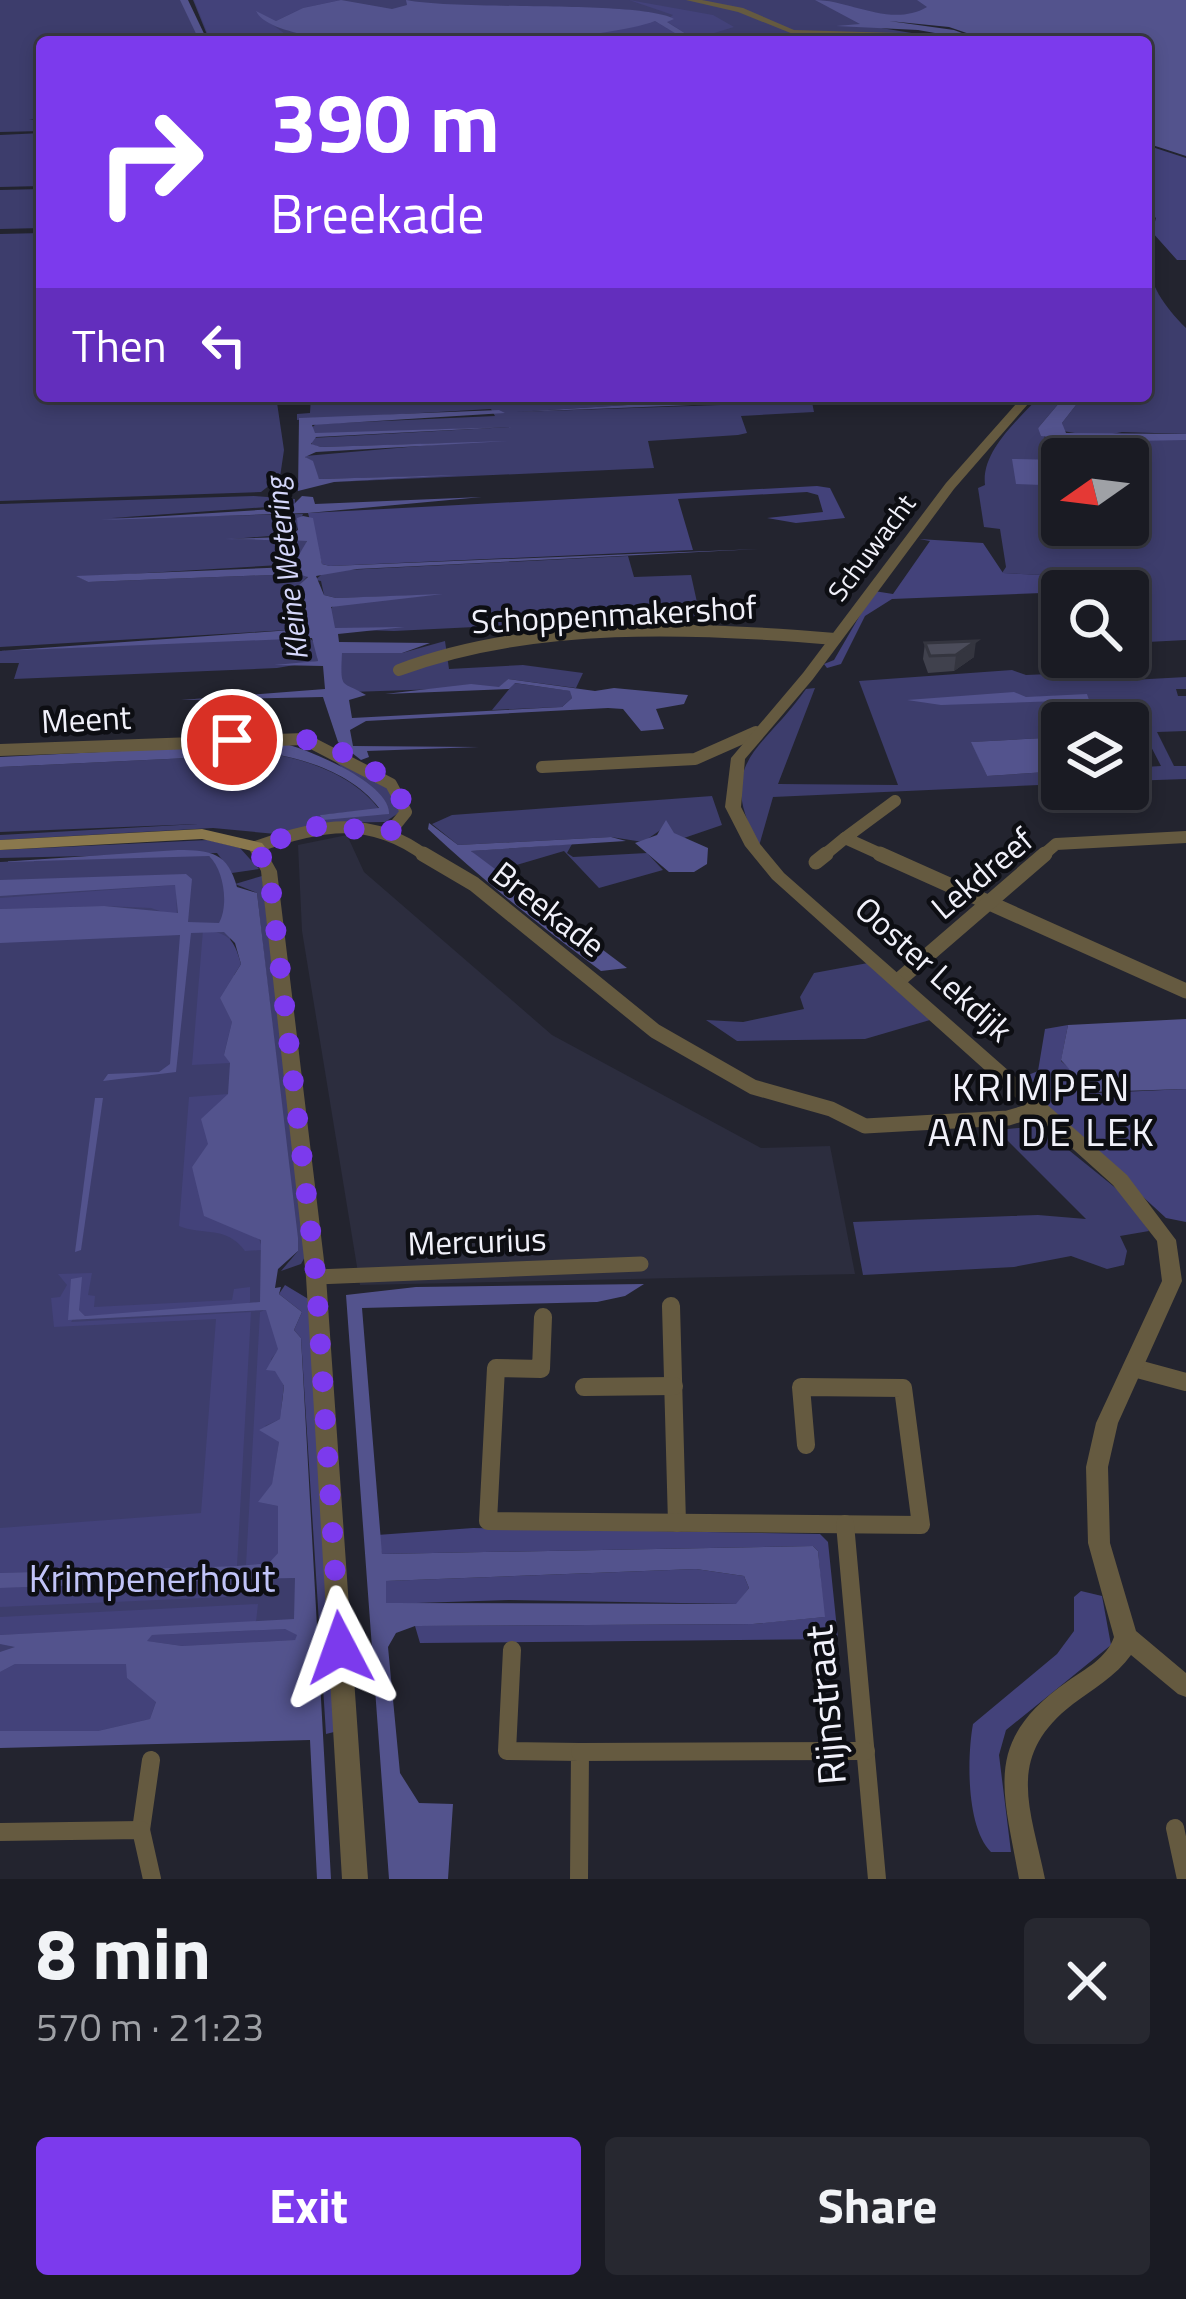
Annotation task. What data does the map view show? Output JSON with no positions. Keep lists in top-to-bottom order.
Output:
{
  "streets": {
    "street": [
      "Schuwacht",
      "Schoppenmakershof",
      "Meent",
      "Lekdreef",
      "Breekade",
      "Ooster Lekdijk",
      "Mercurius",
      "Rijnstraat"
    ]
  },
  "crossings": [
    ["Schuwacht", "Schoppenmakershof"],
    ["Schuwacht", "Ooster Lekdijk"],
    ["Meent", "Breekade"],
    ["Lekdreef", "Ooster Lekdijk"],
    ["Breekade", "Ooster Lekdijk"]
  ],
  "districts": ["KRIMPEN AAN DE LEK"],
  "water": ["Kleine Wetering"],
  "parks": ["Krimpenerhout"],
  "north": "left",
  "page": {
    "turn": ["390 m", "Breekade"],
    "then": "Then",
    "heading": ["8 min", "570 m · 21:23"],
    "buttons": ["Exit", "Share"]
  }
}
